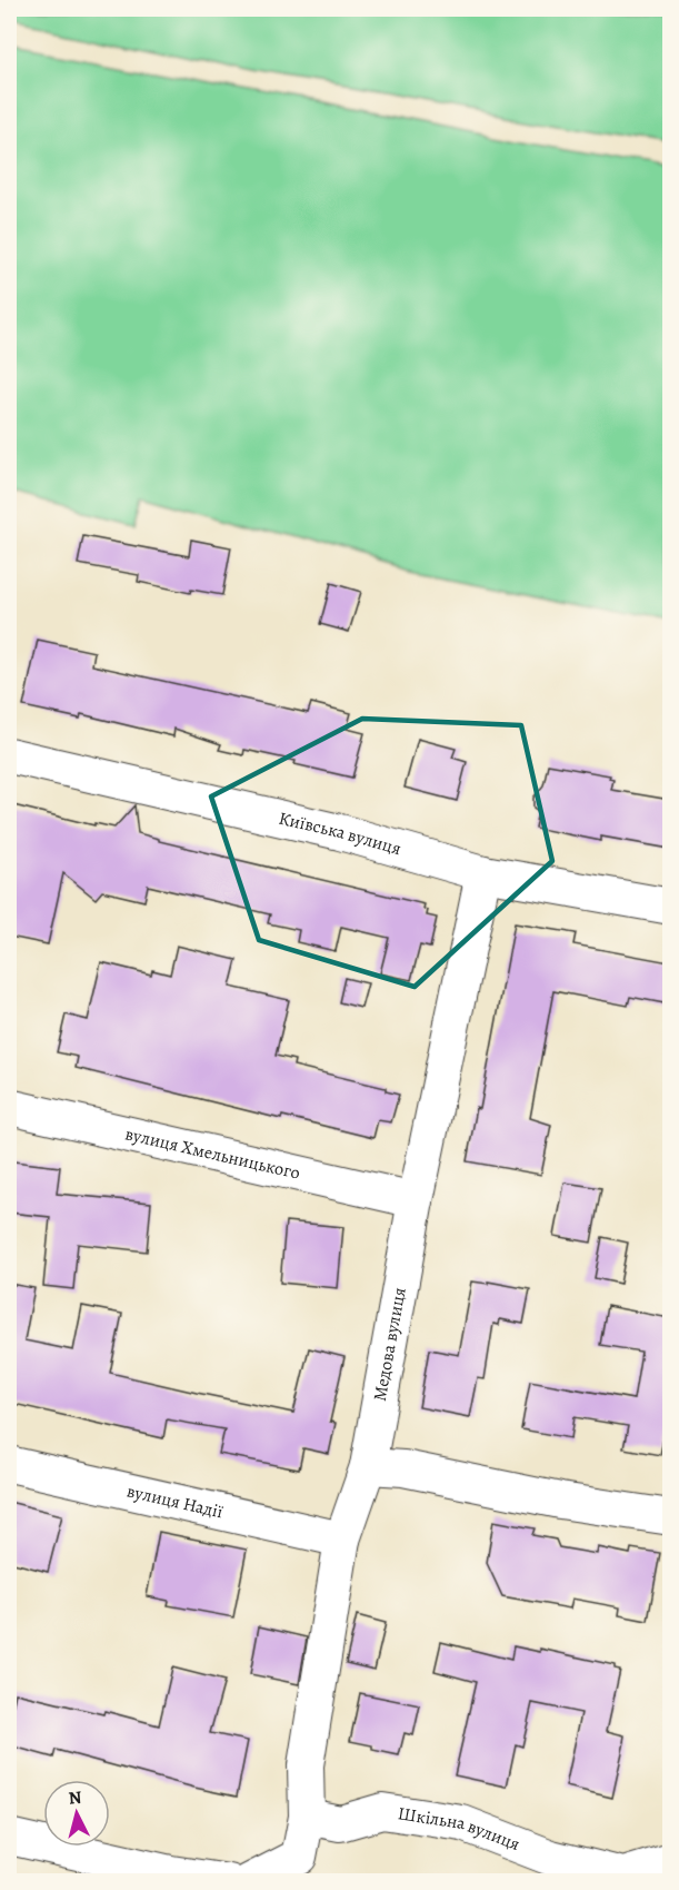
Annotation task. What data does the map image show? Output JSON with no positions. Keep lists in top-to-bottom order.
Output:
{
  "streets": {
    "street": [
      "Київська вулиця",
      "вулиця Хмельницького",
      "Медова вулиця",
      "вулиця Надії",
      "Шкільна вулиця"
    ]
  },
  "crossings": [
    ["Київська вулиця", "Медова вулиця"],
    ["вулиця Хмельницького", "Медова вулиця"],
    ["Медова вулиця", "вулиця Надії"],
    ["Медова вулиця", "Шкільна вулиця"]
  ],
  "north": "top"
}
